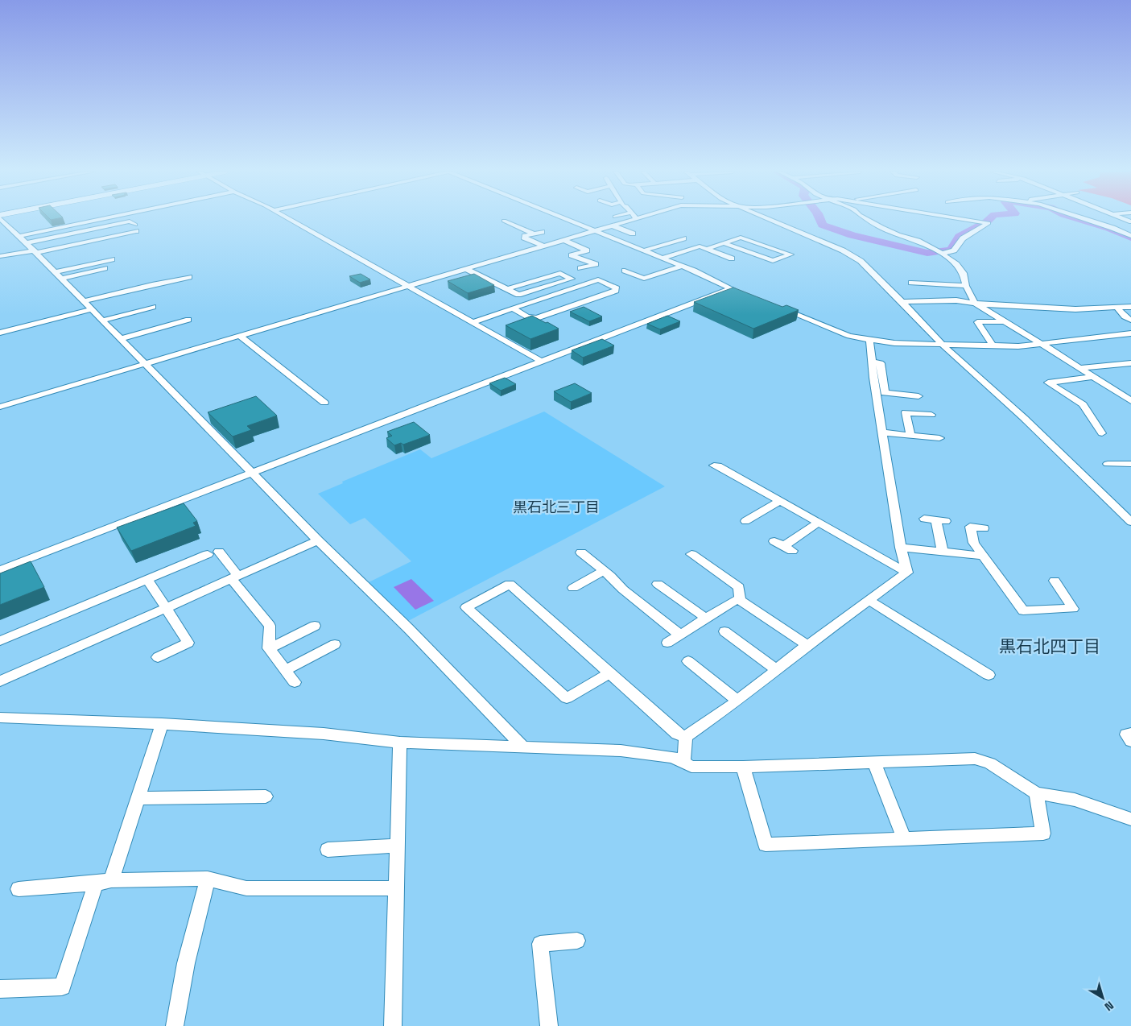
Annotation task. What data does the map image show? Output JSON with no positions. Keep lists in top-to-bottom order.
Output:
{
  "districts": ["黒石北三丁目", "黒石北四丁目"],
  "north": "bottom right"
}
